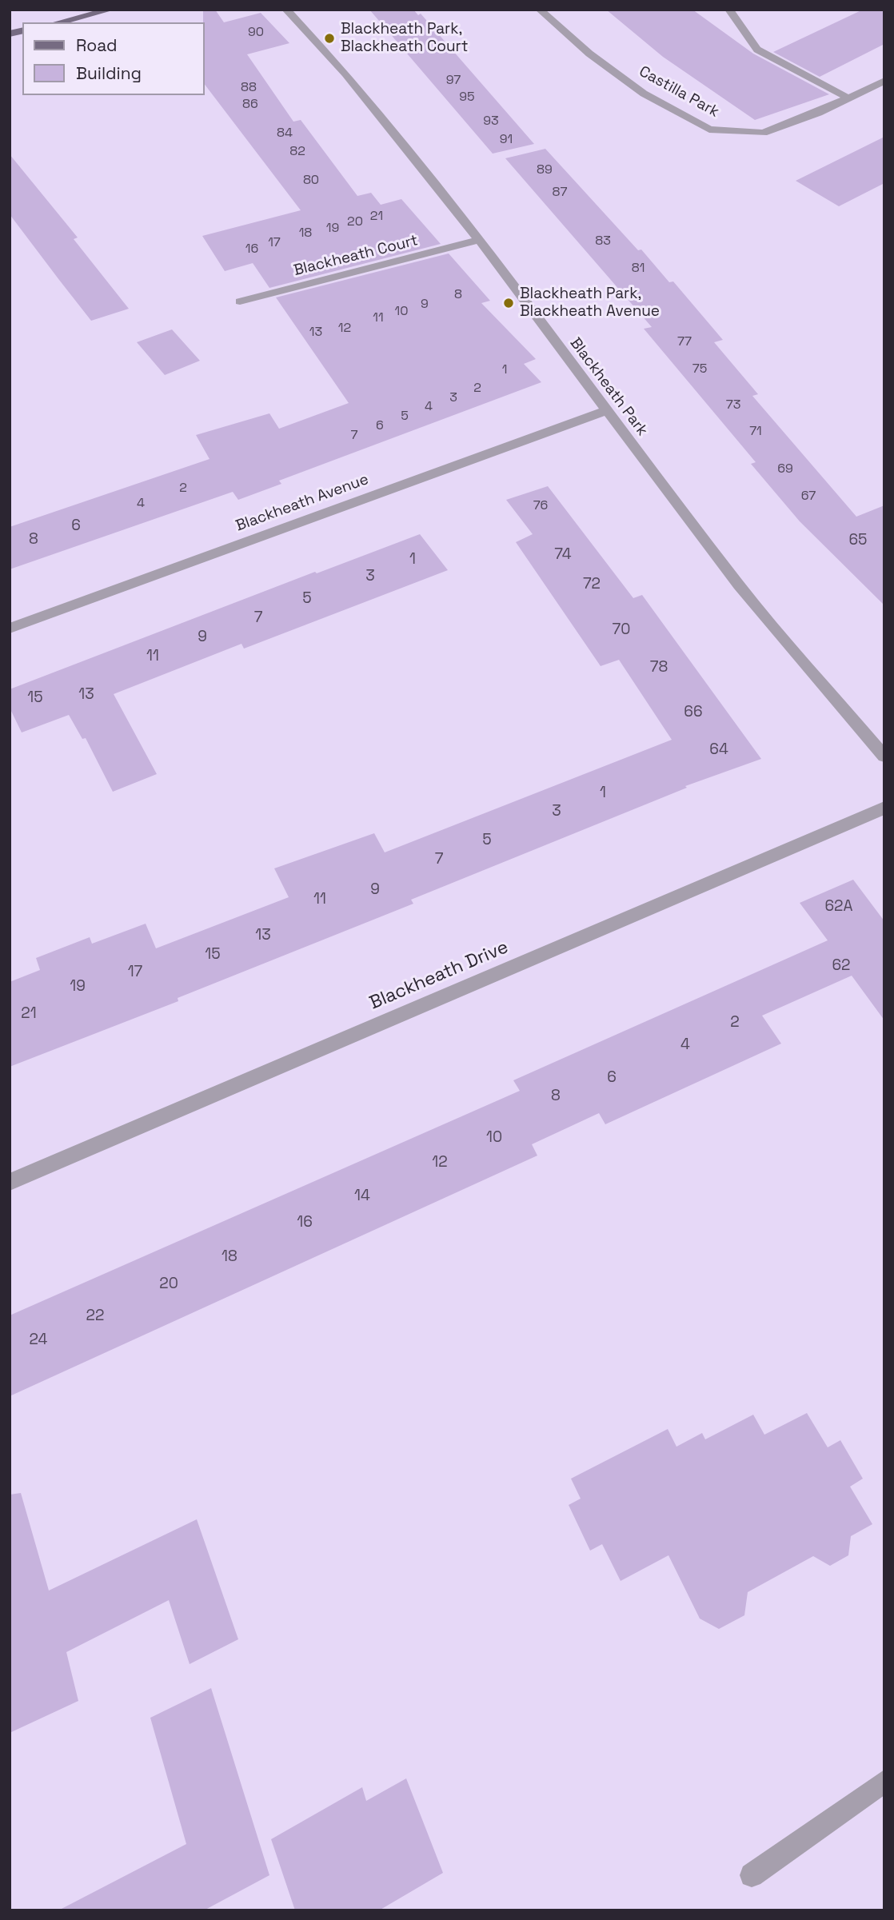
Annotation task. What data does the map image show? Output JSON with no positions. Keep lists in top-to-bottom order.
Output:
{
  "streets": {
    "street": [
      "Castilla Park",
      "Blackheath Court",
      "Blackheath Park",
      "Blackheath Avenue",
      "Blackheath Drive"
    ]
  },
  "crossings": [
    ["Blackheath Court", "Blackheath Park"],
    ["Blackheath Park", "Blackheath Avenue"]
  ],
  "places": ["Blackheath Park, Blackheath Court", "Blackheath Park, Blackheath Avenue"],
  "house_numbers": [
    "90",
    "97",
    "88",
    "95",
    "86",
    "93",
    "84",
    "91",
    "82",
    "89",
    "80",
    "87",
    "21",
    "20",
    "19",
    "18",
    "83",
    "17",
    "16",
    "81",
    "8",
    "9",
    "10",
    "11",
    "12",
    "13",
    "77",
    "75",
    "1",
    "2",
    "3",
    "73",
    "4",
    "5",
    "6",
    "71",
    "7",
    "69",
    "2",
    "67",
    "4",
    "76",
    "6",
    "8",
    "65",
    "74",
    "1",
    "3",
    "72",
    "5",
    "7",
    "70",
    "9",
    "11",
    "78",
    "13",
    "15",
    "66",
    "64",
    "1",
    "3",
    "5",
    "7",
    "9",
    "11",
    "62A",
    "13",
    "15",
    "62",
    "17",
    "19",
    "21",
    "2",
    "4",
    "6",
    "8",
    "10",
    "12",
    "14",
    "16",
    "18",
    "20",
    "22",
    "24"
  ],
  "legend": ["Road", "Building"]
}
